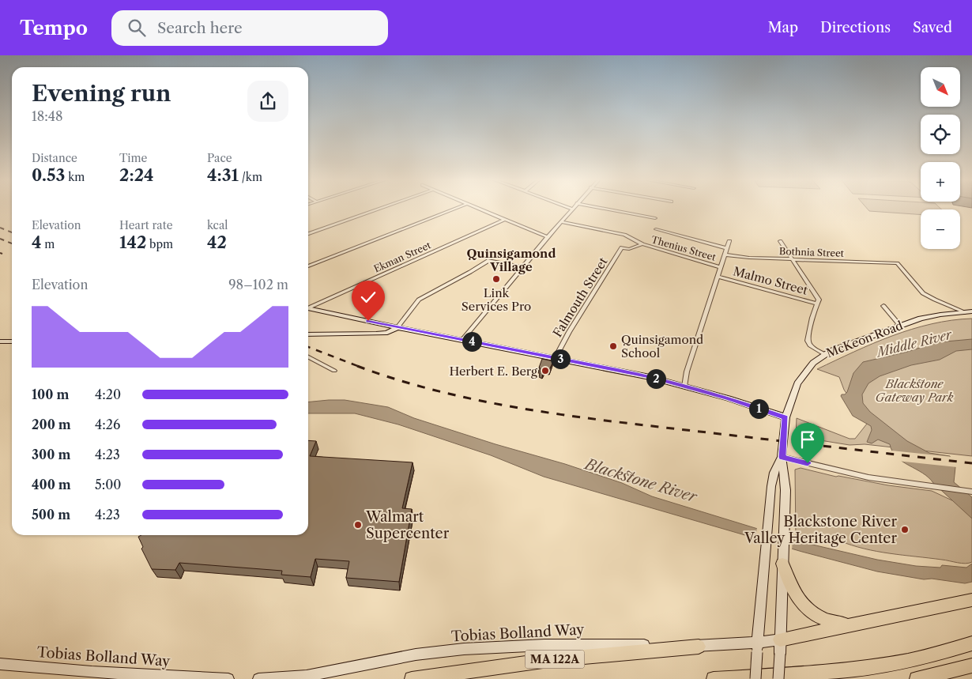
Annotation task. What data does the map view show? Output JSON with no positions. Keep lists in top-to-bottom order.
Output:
{
  "streets": {
    "highway": ["MA 122A"],
    "main road": ["McKeon Road", "Tobias Bolland Way"],
    "street": [
      "Thenius Street",
      "Bothnia Street",
      "Ekman Street",
      "Malmo Street",
      "Falmouth Street"
    ]
  },
  "crossings": [
    ["Thenius Street", "Falmouth Street"],
    ["Bothnia Street", "McKeon Road"],
    ["McKeon Road", "Tobias Bolland Way"],
    ["Tobias Bolland Way", "MA 122A"]
  ],
  "districts": ["Quinsigamond Village"],
  "water": ["Middle River", "Blackstone River"],
  "parks": ["Blackstone Gateway Park"],
  "places": [
    "Link Services Pro",
    "Quinsigamond School",
    "Herbert E. Berg",
    "Walmart Supercenter",
    "Blackstone River Valley Heritage Center"
  ],
  "north": "bottom right",
  "page": {
    "header": "Tempo",
    "search": "Search here",
    "nav": ["Map", "Directions", "Saved"],
    "map_buttons": ["+", "−"],
    "heading": ["Evening run", "18:48"],
    "stats": [
      ["Distance", "0.53 km"],
      ["Time", "2:24"],
      ["Pace", "4:31 /km"],
      ["Elevation", "4 m"],
      ["Heart rate", "142 bpm"],
      ["kcal", "42"]
    ],
    "chart": ["Elevation", "98–102 m"],
    "pins": [
      "4",
      "3",
      "2",
      "1"
    ],
    "list": [
      {
        "name": "100 m",
        "note": "4:20"
      },
      {
        "name": "200 m",
        "note": "4:26"
      },
      {
        "name": "300 m",
        "note": "4:23"
      },
      {
        "name": "400 m",
        "note": "5:00"
      },
      {
        "name": "500 m",
        "note": "4:23"
      }
    ]
  }
}
